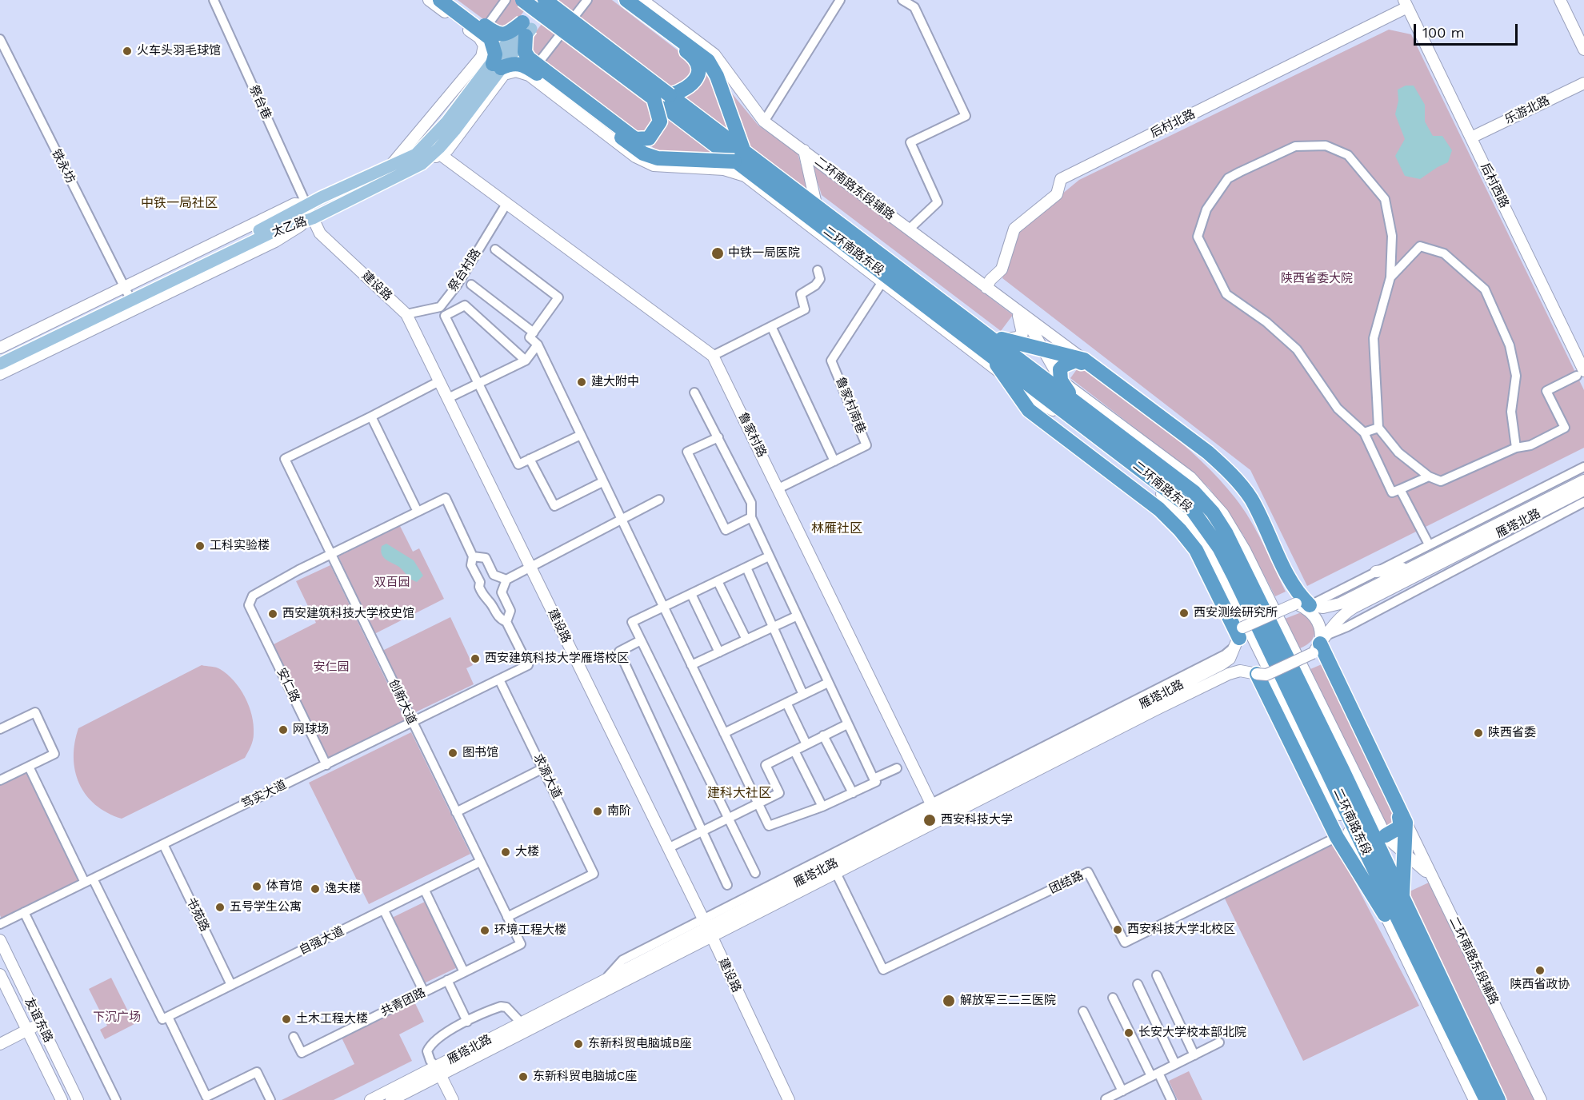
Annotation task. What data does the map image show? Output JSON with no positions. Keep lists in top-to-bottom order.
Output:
{
  "streets": {
    "highway": ["二环南路东段"],
    "main road": [
      "乐游北路",
      "后村北路",
      "后村西路",
      "二环南路东段辅路",
      "太乙路",
      "建设路",
      "鲁家村路",
      "雁塔北路",
      "友谊东路"
    ],
    "street": [
      "祭台巷",
      "铁永坊",
      "祭台村路",
      "鲁家村南巷",
      "安仁路",
      "创新大道",
      "求源大道",
      "笃实大道",
      "团结路",
      "书苑路",
      "自强大道",
      "共青团路"
    ]
  },
  "crossings": [
    ["祭台巷", "太乙路"],
    ["祭台巷", "建设路"],
    ["乐游北路", "后村西路"],
    ["后村北路", "后村西路"],
    ["后村北路", "二环南路东段辅路"],
    ["铁永坊", "太乙路"],
    ["太乙路", "建设路"],
    ["祭台村路", "建设路"],
    ["祭台村路", "鲁家村路"],
    ["建设路", "雁塔北路"],
    ["鲁家村南巷", "鲁家村路"],
    ["鲁家村路", "雁塔北路"],
    ["雁塔北路", "团结路"],
    ["安仁路", "创新大道"],
    ["安仁路", "笃实大道"],
    ["创新大道", "求源大道"],
    ["创新大道", "笃实大道"],
    ["创新大道", "自强大道"],
    ["创新大道", "共青团路"],
    ["求源大道", "笃实大道"],
    ["笃实大道", "书苑路"],
    ["书苑路", "自强大道"]
  ],
  "districts": ["中铁一局社区", "林雁社区", "建科大社区"],
  "parks": [
    "陕西省委大院",
    "双百园",
    "安仁园",
    "下沉广场"
  ],
  "places": [
    "火车头羽毛球馆",
    "中铁一局医院",
    "建大附中",
    "工科实验楼",
    "西安测绘研究所",
    "西安建筑科技大学校史馆",
    "西安建筑科技大学雁塔校区",
    "网球场",
    "陕西省委",
    "图书馆",
    "南阶",
    "西安科技大学",
    "大楼",
    "体育馆",
    "逸夫楼",
    "五号学生公寓",
    "西安科技大学北校区",
    "环境工程大楼",
    "陕西省政协",
    "解放军三二三医院",
    "土木工程大楼",
    "长安大学校本部北院",
    "东新科贸电脑城B座",
    "东新科贸电脑城C座"
  ],
  "scale_bar": "100 m"
}
